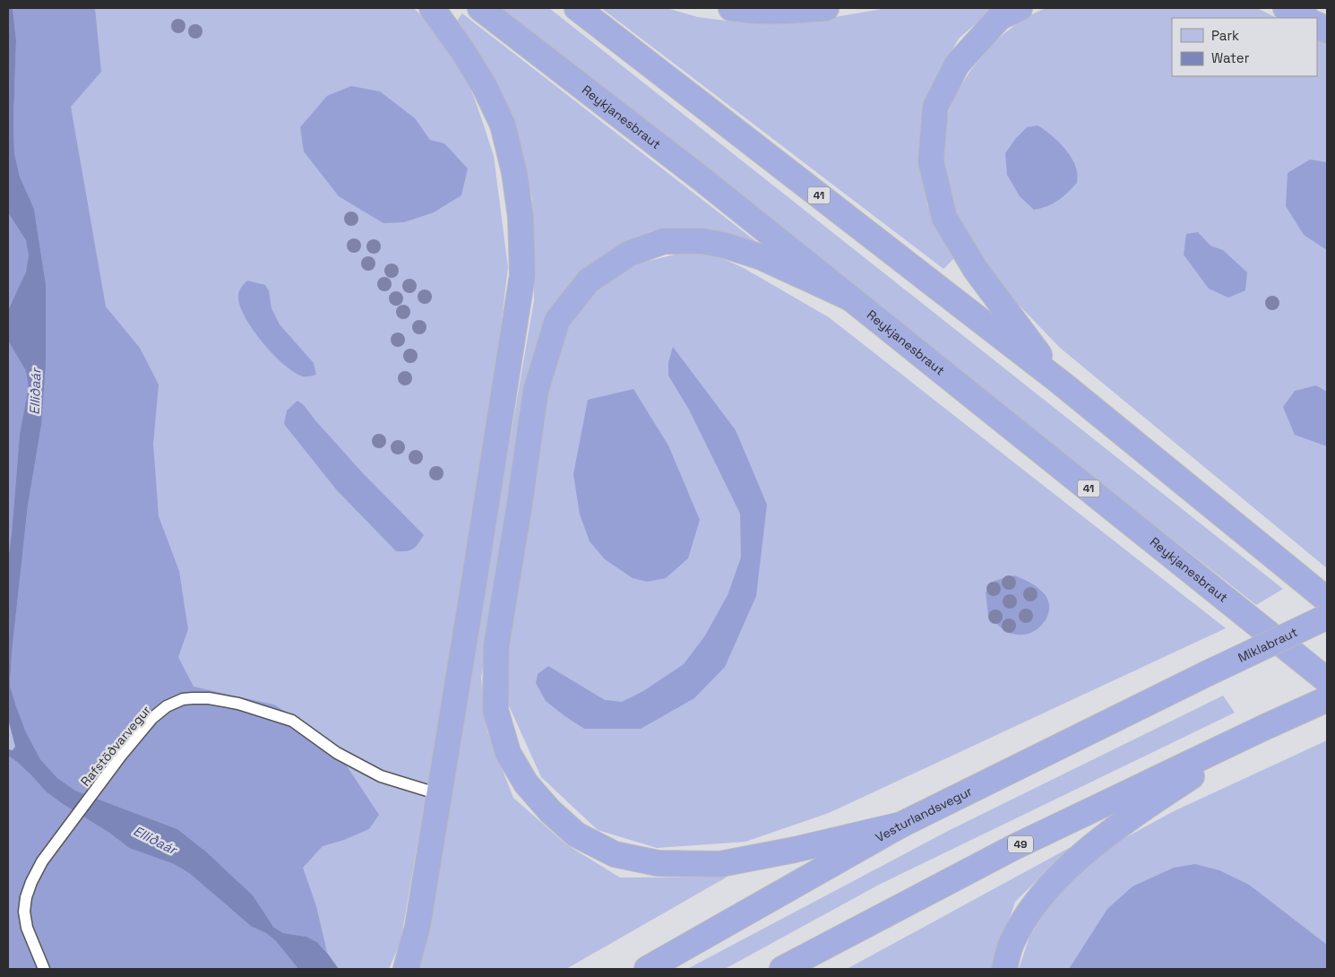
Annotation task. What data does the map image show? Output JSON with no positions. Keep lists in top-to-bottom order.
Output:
{
  "streets": {
    "highway": [
      "Reykjanesbraut",
      "41",
      "Miklabraut",
      "Vesturlandsvegur",
      "49"
    ],
    "lane": ["Rafstöðvarvegur"]
  },
  "crossings": [
    ["Miklabraut", "Vesturlandsvegur"]
  ],
  "water": ["Elliðaár"],
  "legend": ["Park", "Water"]
}
